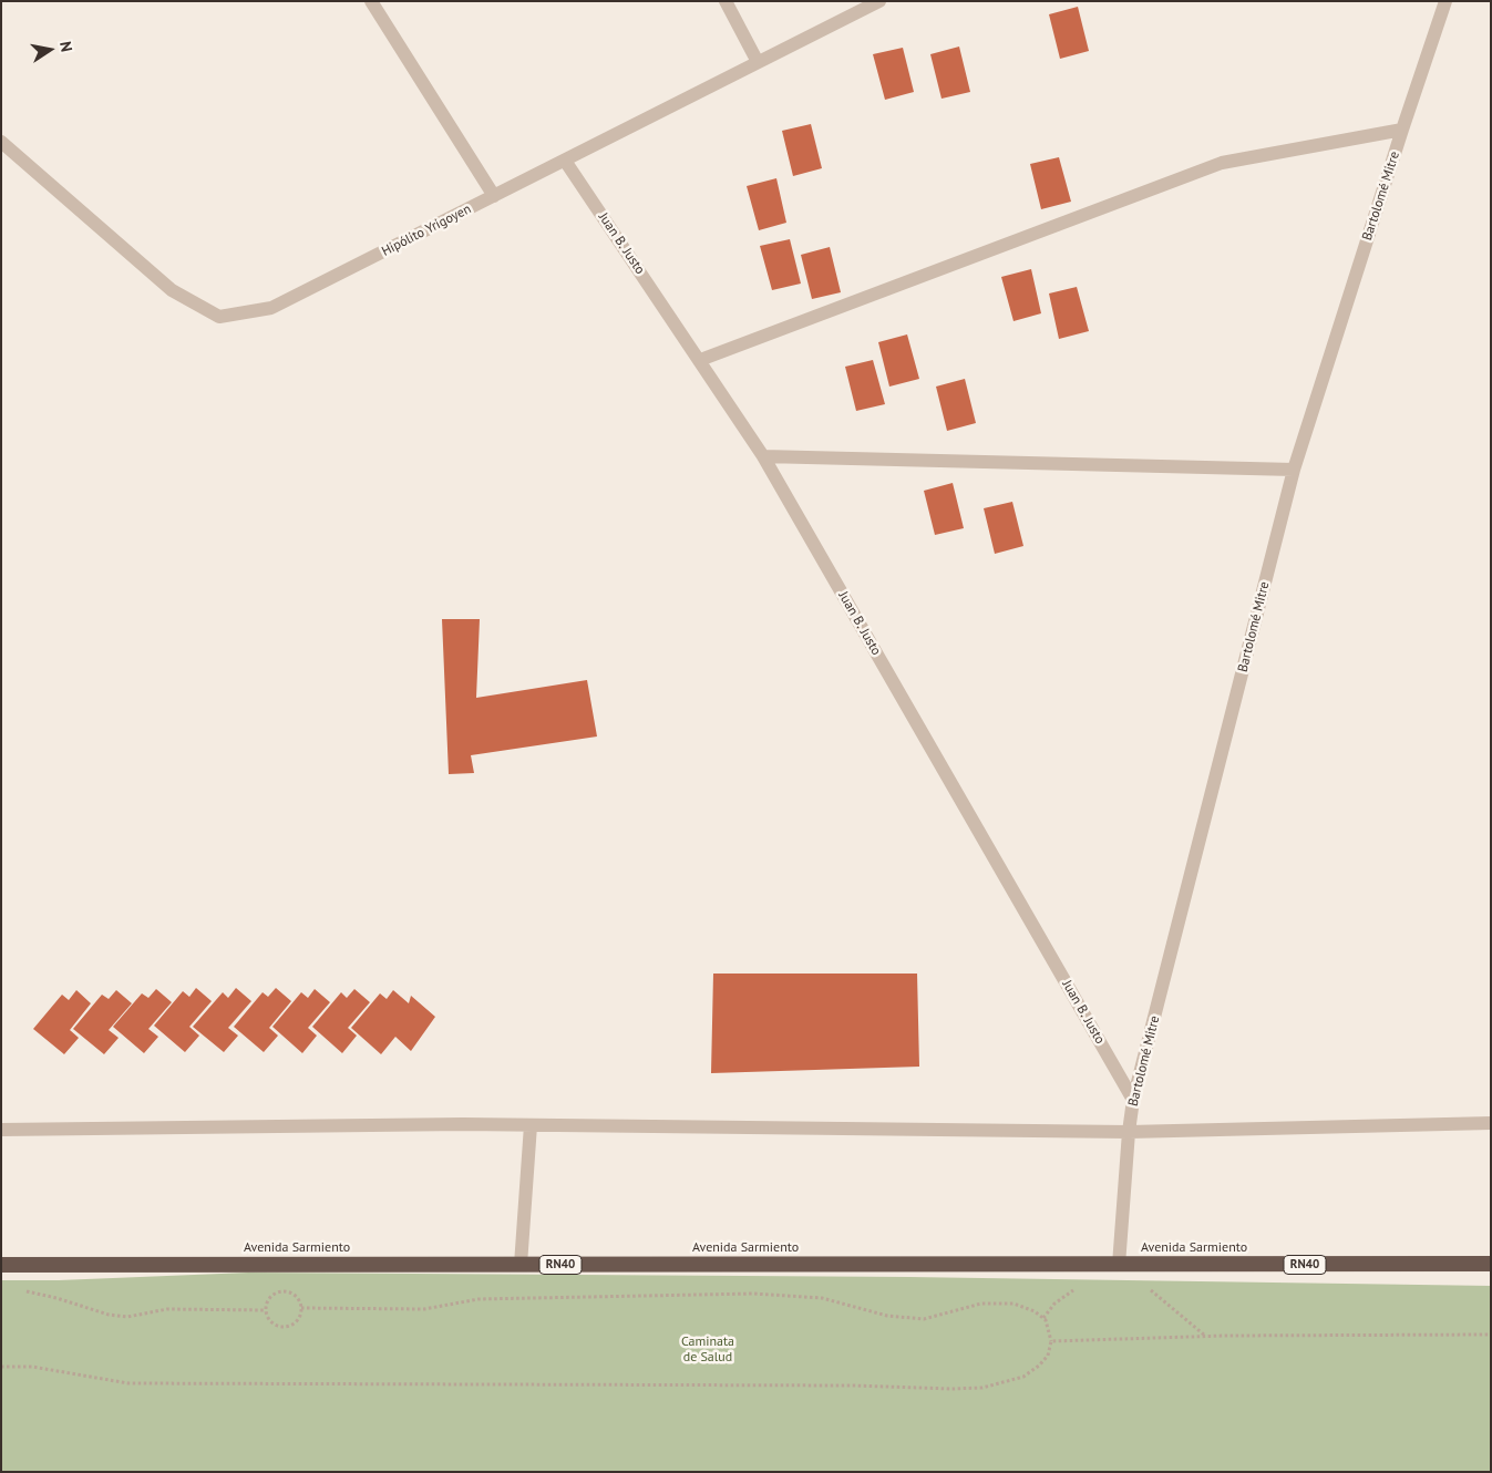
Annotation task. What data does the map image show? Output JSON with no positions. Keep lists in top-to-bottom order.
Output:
{
  "streets": {
    "highway": ["Avenida Sarmiento", "RN40"],
    "street": ["Bartolomé Mitre", "Hipólito Yrigoyen", "Juan B. Justo"]
  },
  "crossings": [
    ["Bartolomé Mitre", "Juan B. Justo"],
    ["Bartolomé Mitre", "Avenida Sarmiento"],
    ["Hipólito Yrigoyen", "Juan B. Justo"]
  ],
  "parks": ["Caminata de Salud"],
  "north": "right"
}
